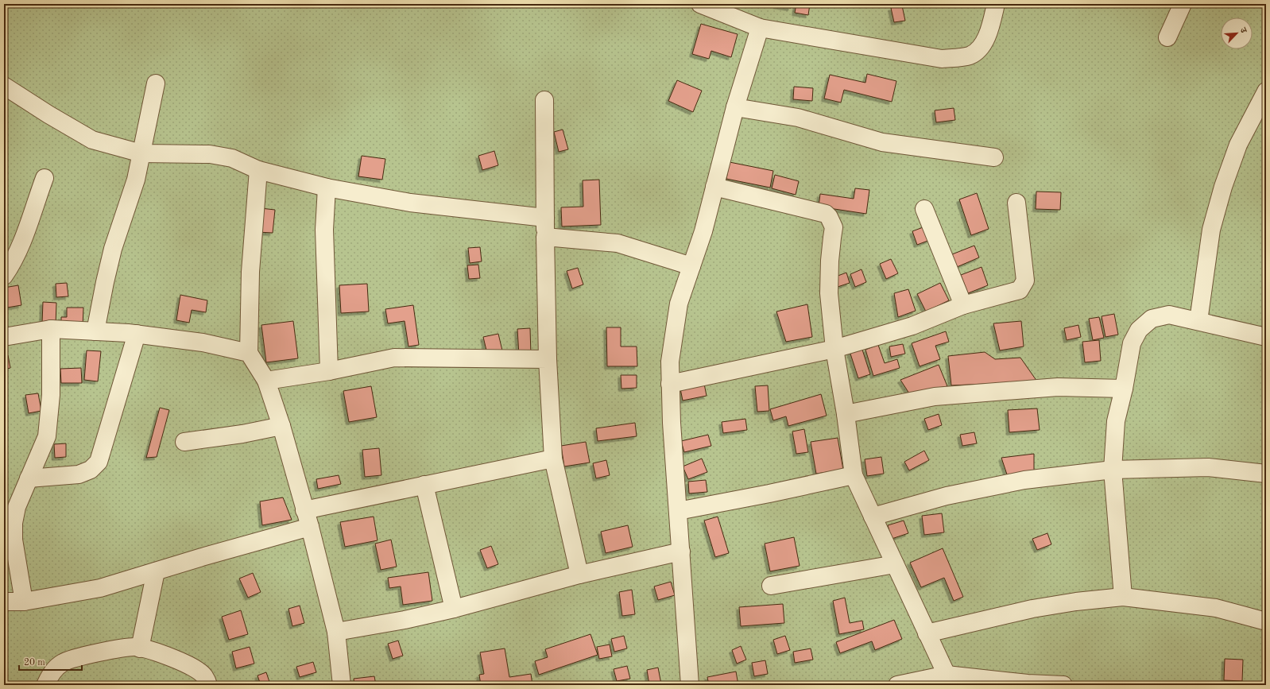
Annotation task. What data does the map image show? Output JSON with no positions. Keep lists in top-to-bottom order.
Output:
{
  "scale_bar": "20 m",
  "north": "top right"
}
